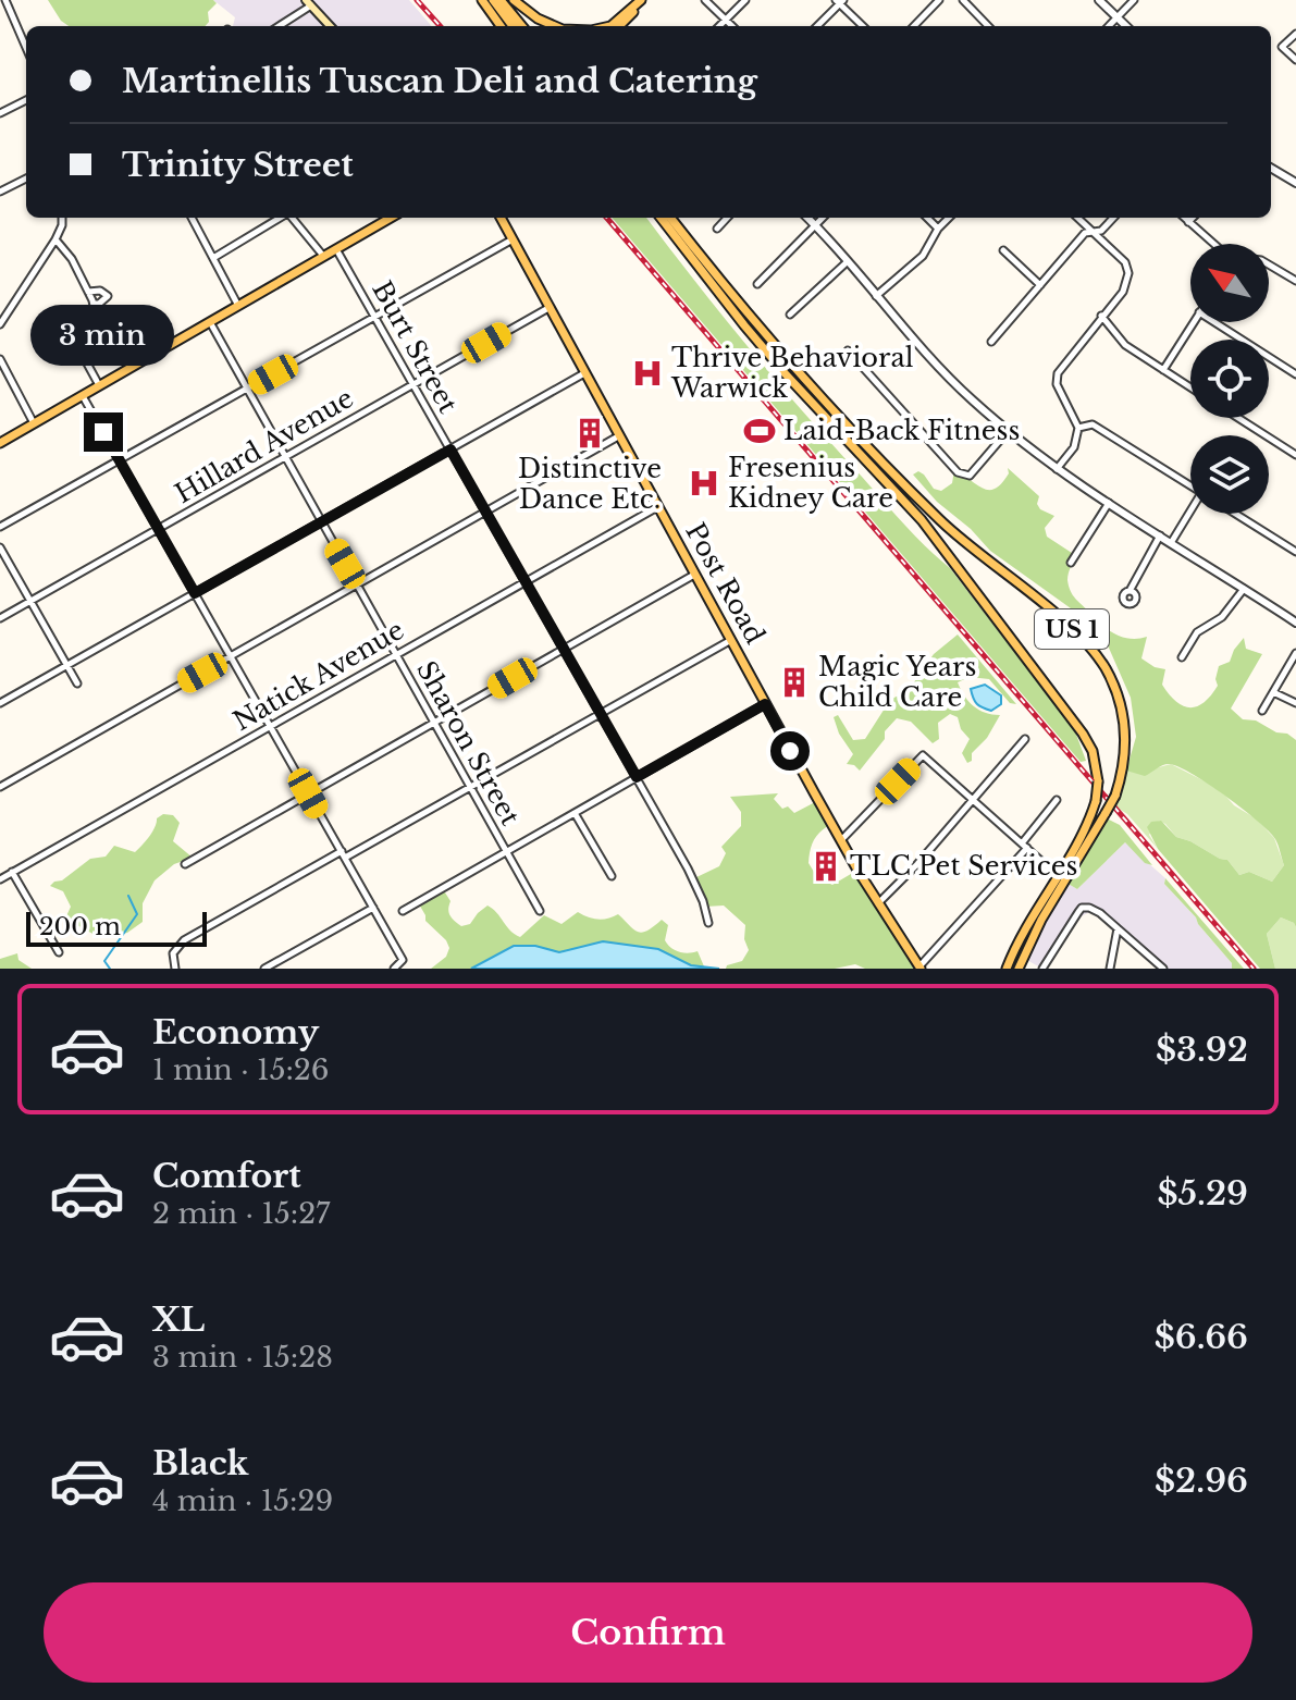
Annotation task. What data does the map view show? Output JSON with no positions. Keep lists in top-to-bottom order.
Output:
{
  "streets": {
    "main road": ["Post Road", "US 1"],
    "street": [
      "Burt Street",
      "Hillard Avenue",
      "Natick Avenue",
      "Sharon Street"
    ]
  },
  "crossings": [
    ["Burt Street", "Hillard Avenue"],
    ["Burt Street", "Natick Avenue"],
    ["Hillard Avenue", "Post Road"],
    ["Hillard Avenue", "Sharon Street"],
    ["Post Road", "Natick Avenue"],
    ["Natick Avenue", "Sharon Street"]
  ],
  "places": {
    "hospital": ["Thrive Behavioral Warwick", "Fresenius Kidney Care"],
    "sports": ["Laid-Back Fitness"],
    "building": ["Distinctive Dance Etc.", "Magic Years Child Care", "TLC Pet Services"]
  },
  "scale_bar": "200 m",
  "north": "top left",
  "page": {
    "banner": ["Martinellis Tuscan Deli and Catering", "Trinity Street"],
    "bubble": "3 min",
    "scale": "200 m",
    "list": [
      {
        "name": "Economy",
        "note": "1 min · 15:26",
        "value": "$3.92"
      },
      {
        "name": "Comfort",
        "note": "2 min · 15:27",
        "value": "$5.29"
      },
      {
        "name": "XL",
        "note": "3 min · 15:28",
        "value": "$6.66"
      },
      {
        "name": "Black",
        "note": "4 min · 15:29",
        "value": "$2.96"
      }
    ],
    "buttons": "Confirm"
  }
}
